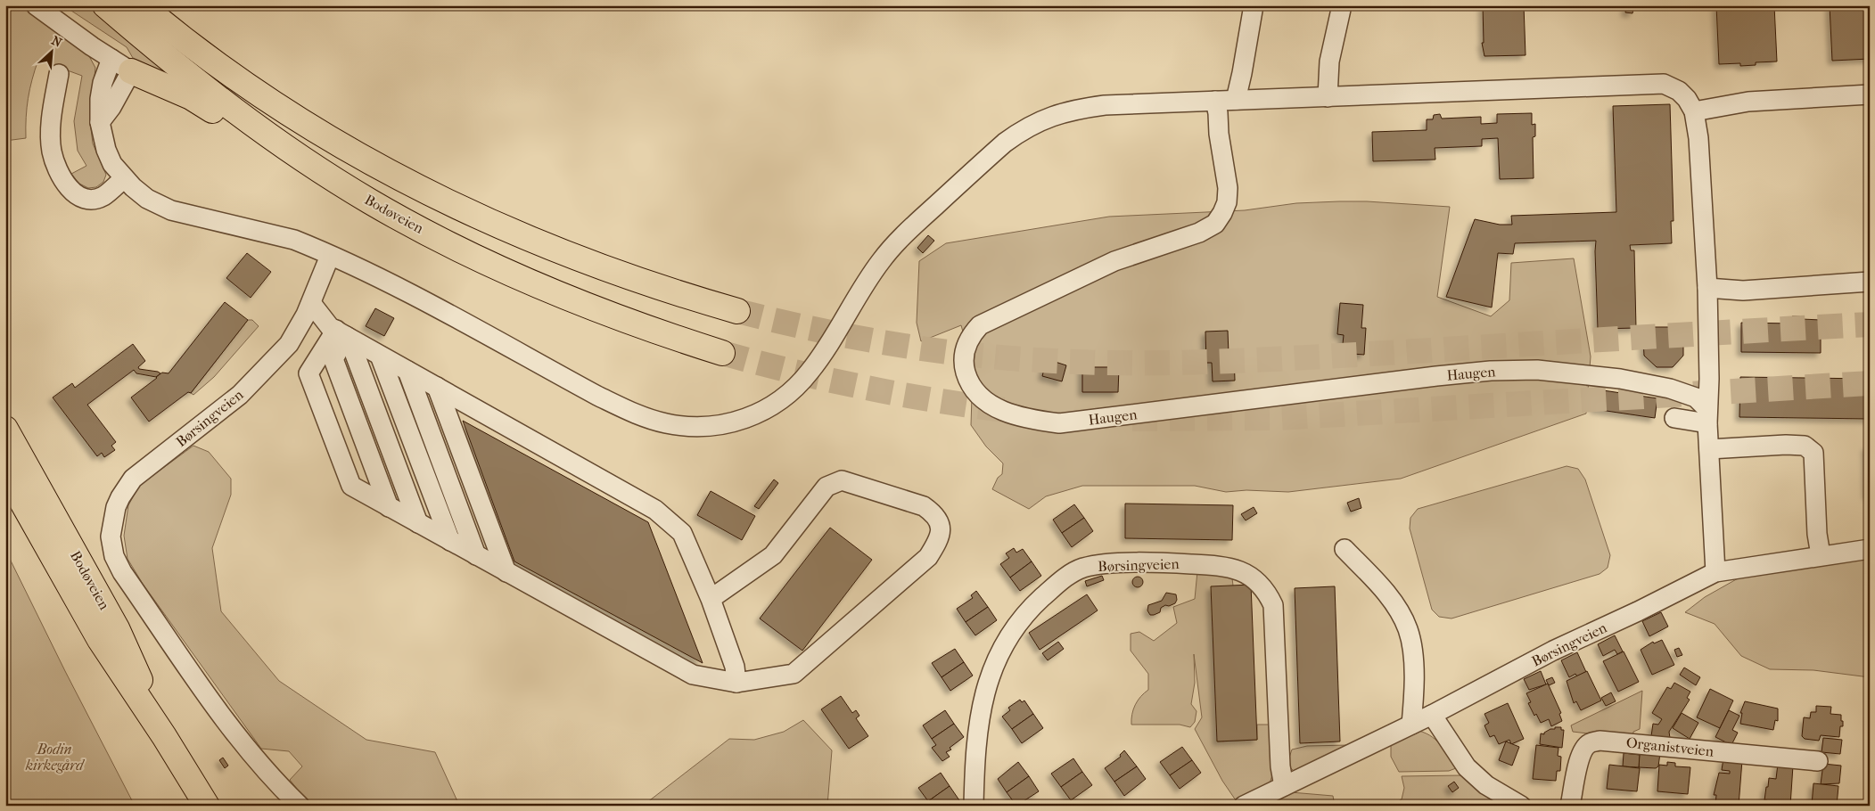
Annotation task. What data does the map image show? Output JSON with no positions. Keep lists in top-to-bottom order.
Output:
{
  "streets": {
    "main road": ["Bodøveien"],
    "street": ["Haugen", "Børsingveien", "Organistveien"]
  },
  "parks": ["Bodin kirkegård"],
  "north": "top right"
}
